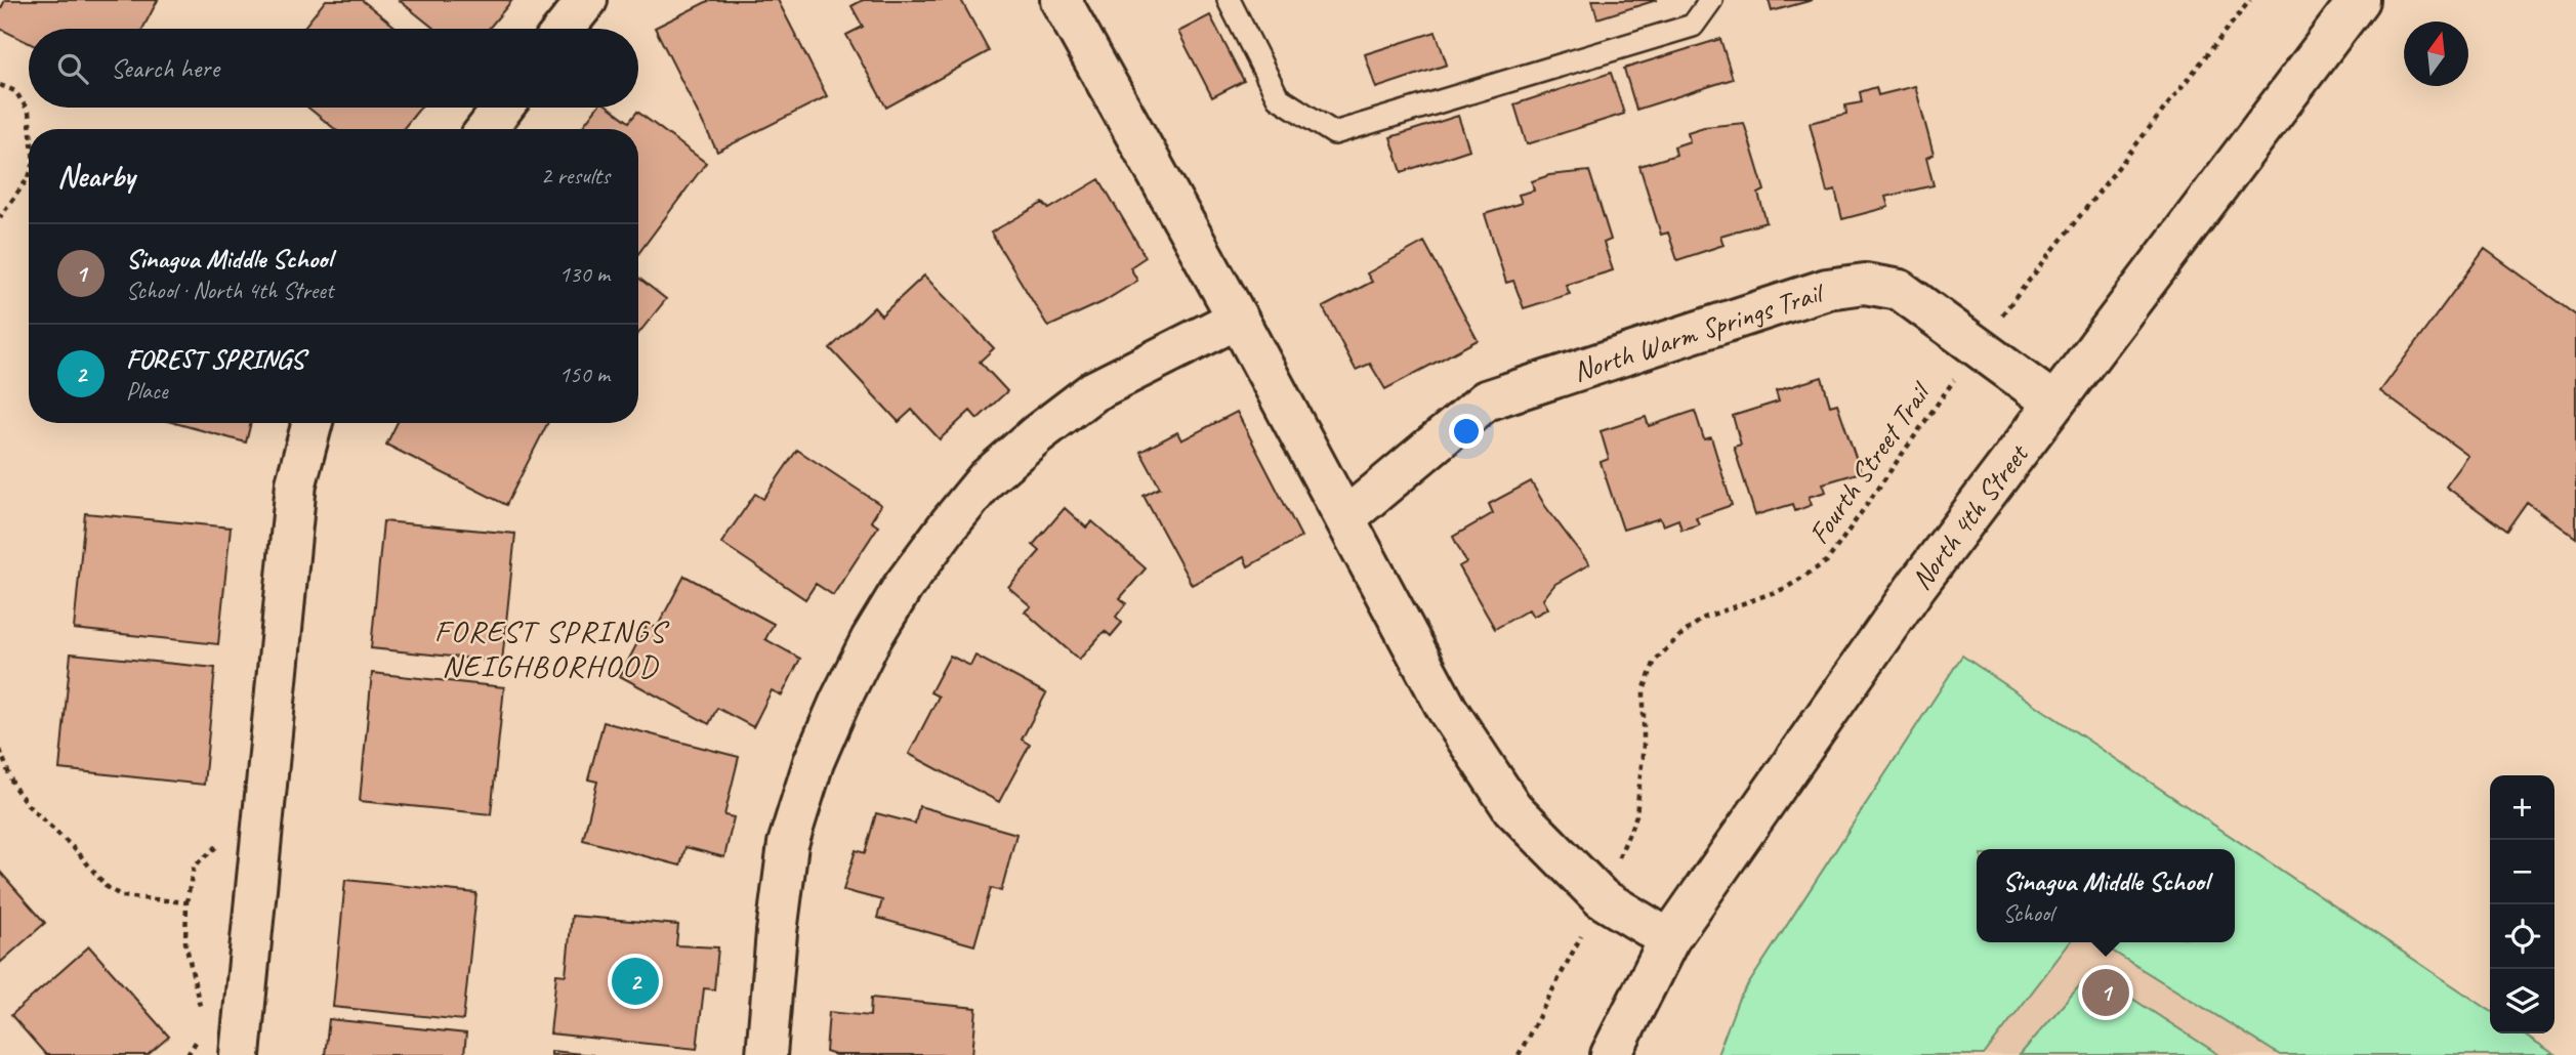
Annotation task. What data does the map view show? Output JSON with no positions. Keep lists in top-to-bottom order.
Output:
{
  "streets": {
    "street": ["North Warm Springs Trail", "North 4th Street"],
    "path": ["Fourth Street Trail"]
  },
  "crossings": [
    ["North Warm Springs Trail", "Fourth Street Trail"],
    ["North Warm Springs Trail", "North 4th Street"]
  ],
  "districts": ["FOREST SPRINGS NEIGHBORHOOD"],
  "north": "top",
  "page": {
    "search": "Search here",
    "heading": ["Nearby", "2 results"],
    "list": [
      {
        "mark": "1",
        "name": "Sinagua Middle School",
        "note": "School · North 4th Street",
        "value": "130 m"
      },
      {
        "mark": "2",
        "name": "FOREST SPRINGS",
        "note": "Place",
        "value": "150 m"
      }
    ],
    "map_buttons": ["+", "−"],
    "popup": ["Sinagua Middle School", "School"],
    "pins": ["2", "1"]
  }
}
